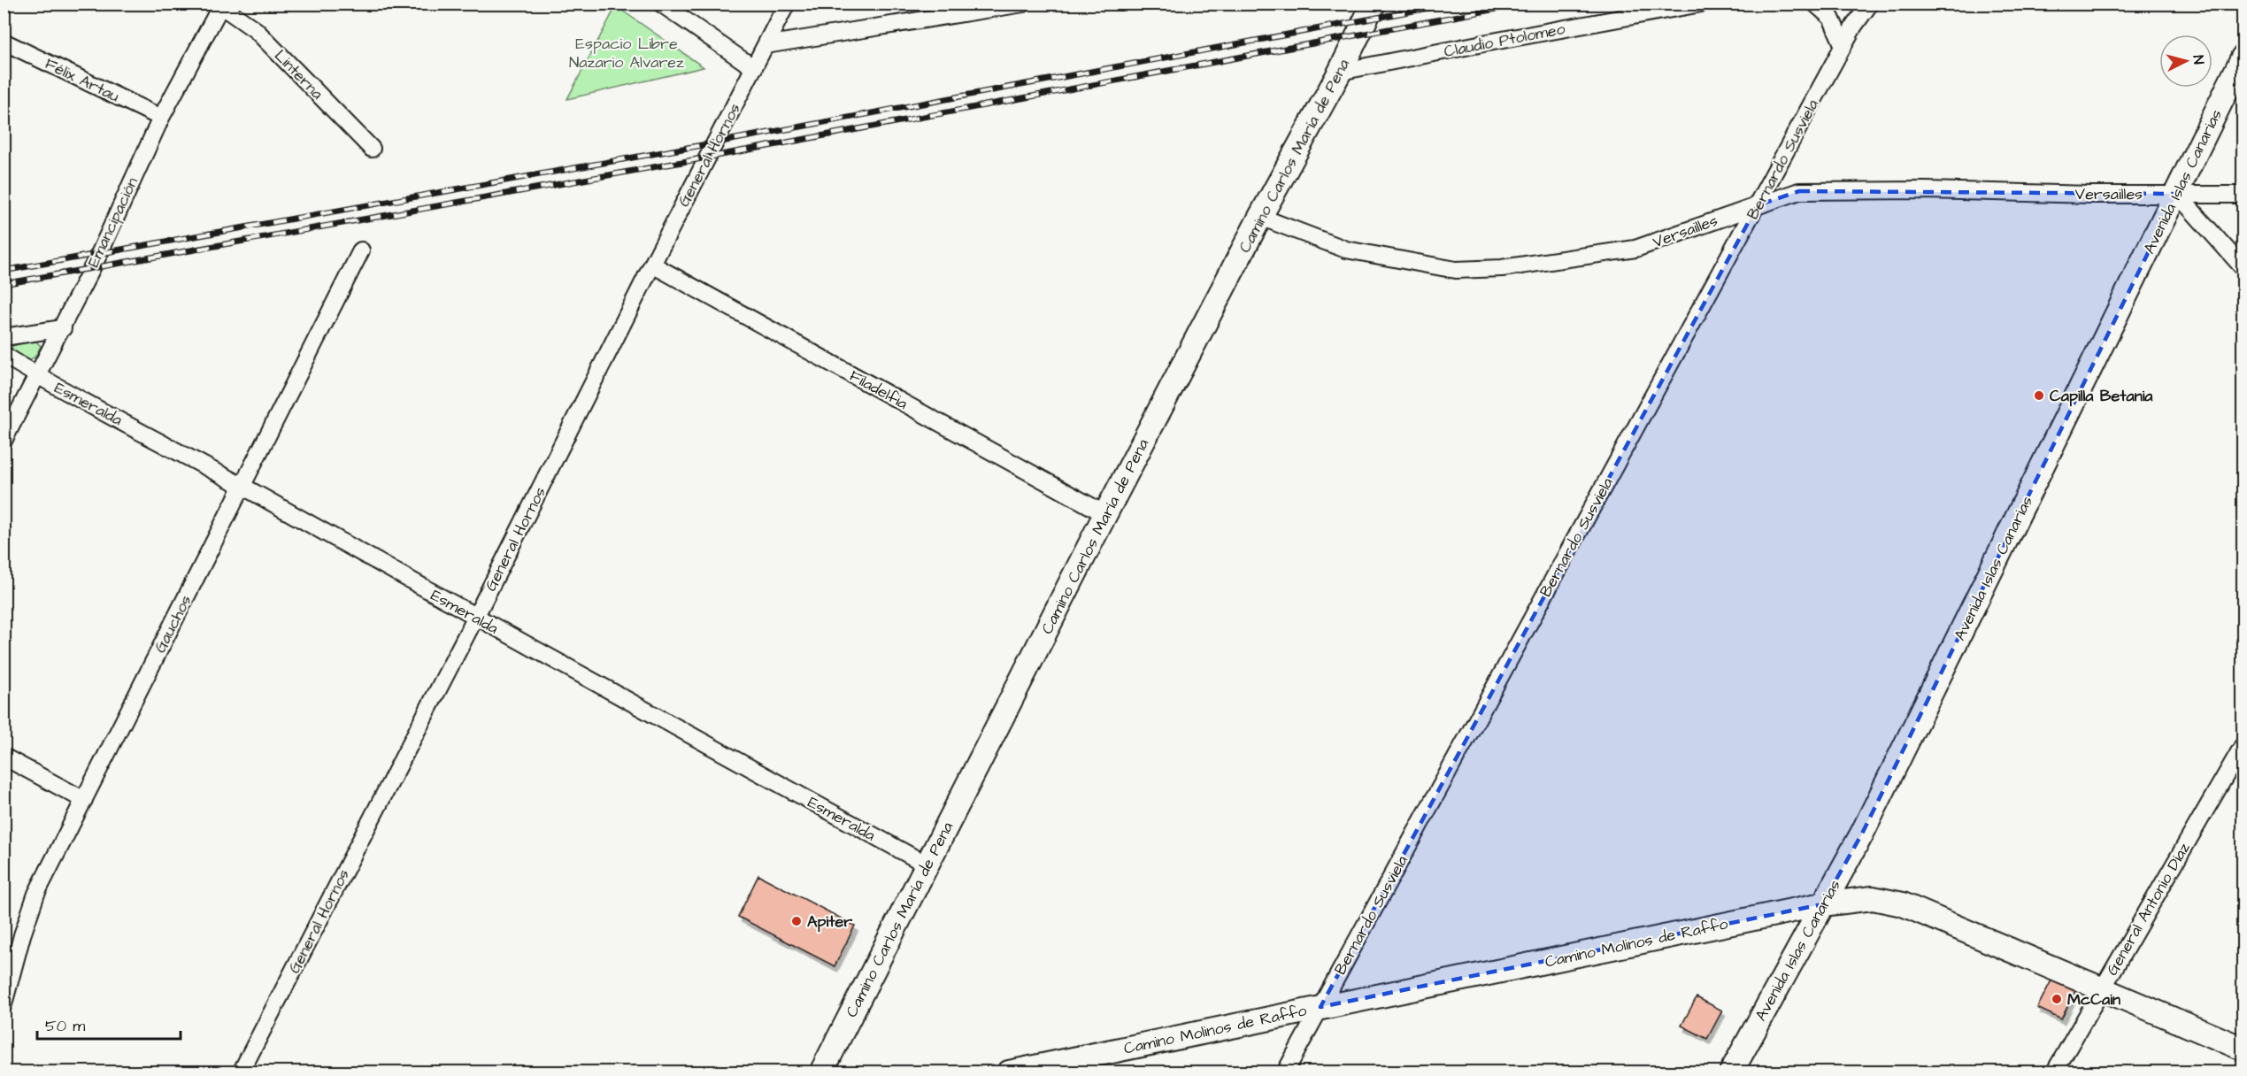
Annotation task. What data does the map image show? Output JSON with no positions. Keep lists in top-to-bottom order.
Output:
{
  "streets": {
    "street": [
      "Claudio Ptolomeo",
      "Linterna",
      "Félix Artau",
      "General Hornos",
      "Camino Carlos María de Pena",
      "Bernardo Susviela",
      "Avenida Islas Canarias",
      "Versailles",
      "Emancipación",
      "Filadelfia",
      "Esmeralda",
      "Gauchos",
      "General Antonio Díaz",
      "Camino Molinos de Raffo"
    ]
  },
  "crossings": [
    ["Claudio Ptolomeo", "Camino Carlos María de Pena"],
    ["Linterna", "Emancipación"],
    ["Félix Artau", "Emancipación"],
    ["General Hornos", "Filadelfia"],
    ["General Hornos", "Esmeralda"],
    ["Camino Carlos María de Pena", "Versailles"],
    ["Camino Carlos María de Pena", "Filadelfia"],
    ["Camino Carlos María de Pena", "Esmeralda"],
    ["Bernardo Susviela", "Versailles"],
    ["Bernardo Susviela", "Camino Molinos de Raffo"],
    ["Avenida Islas Canarias", "Versailles"],
    ["Avenida Islas Canarias", "Camino Molinos de Raffo"],
    ["Emancipación", "Esmeralda"],
    ["Esmeralda", "Gauchos"],
    ["General Antonio Díaz", "Camino Molinos de Raffo"]
  ],
  "parks": ["Espacio Libre Nazario Alvarez"],
  "places": ["Capilla Betania", "Apiter", "McCain"],
  "scale_bar": "50 m",
  "north": "right"
}
